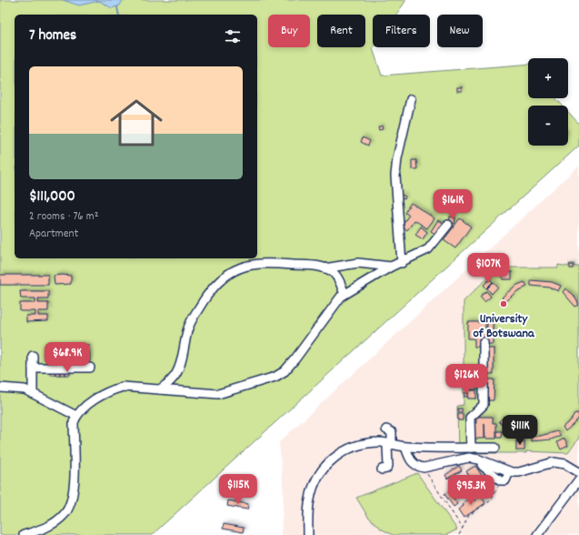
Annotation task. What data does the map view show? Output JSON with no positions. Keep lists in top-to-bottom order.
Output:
{
  "places": ["University of Botswana"],
  "page": {
    "chip": [
      "Buy",
      "Rent",
      "Filters",
      "New"
    ],
    "heading": "7 homes",
    "map_buttons": ["+", "−"],
    "list": [
      {
        "name": "$111,000",
        "note": "2 rooms · 76 m² · Apartment"
      }
    ],
    "price": [
      "$161K",
      "$107K",
      "$68.9K",
      "$126K",
      "$111K",
      "$115K",
      "$95.3K"
    ]
  }
}
